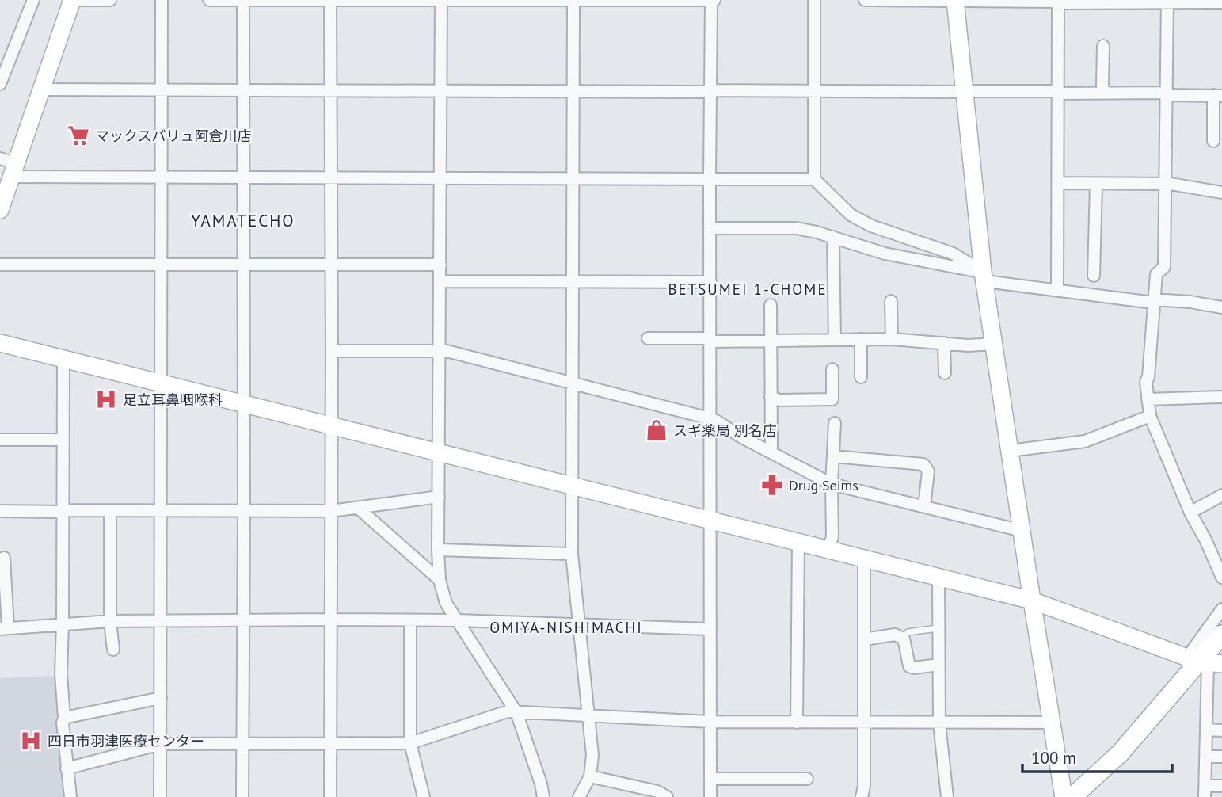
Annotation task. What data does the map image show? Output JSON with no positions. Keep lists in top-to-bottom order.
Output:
{
  "districts": ["YAMATECHO", "BETSUMEI 1-CHOME", "OMIYA-NISHIMACHI"],
  "places": {
    "supermarket": ["マックスバリュ阿倉川店"],
    "hospital": ["足立耳鼻咽喉科", "四日市羽津医療センター"],
    "shop": ["スギ薬局 別名店"],
    "pharmacy": ["Drug Seims"]
  },
  "scale_bar": "100 m"
}
